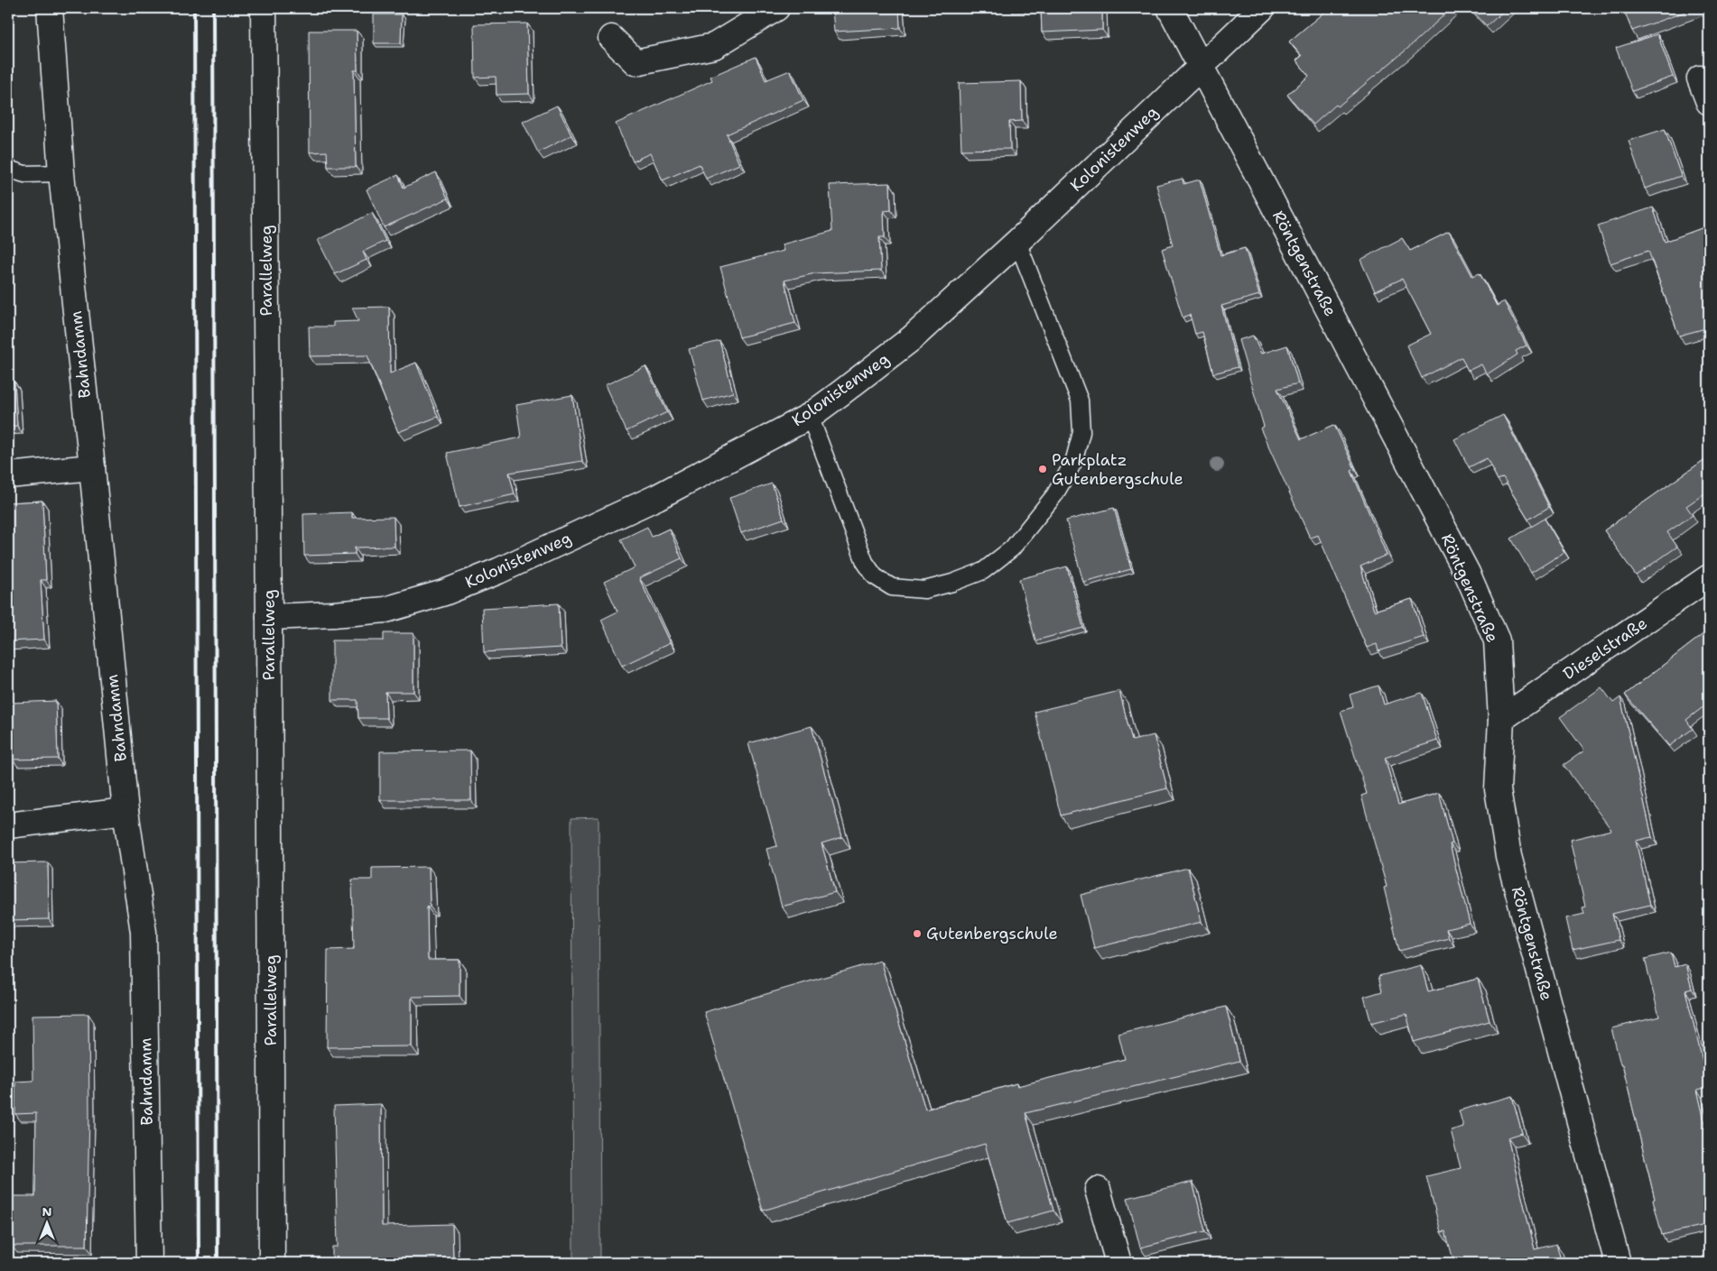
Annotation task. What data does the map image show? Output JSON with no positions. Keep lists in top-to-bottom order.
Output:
{
  "streets": {
    "street": [
      "Kolonistenweg",
      "Röntgenstraße",
      "Parallelweg",
      "Bahndamm",
      "Dieselstraße"
    ]
  },
  "crossings": [
    ["Kolonistenweg", "Röntgenstraße"],
    ["Kolonistenweg", "Parallelweg"],
    ["Röntgenstraße", "Dieselstraße"]
  ],
  "places": ["Parkplatz Gutenbergschule", "Gutenbergschule"],
  "north": "top"
}
